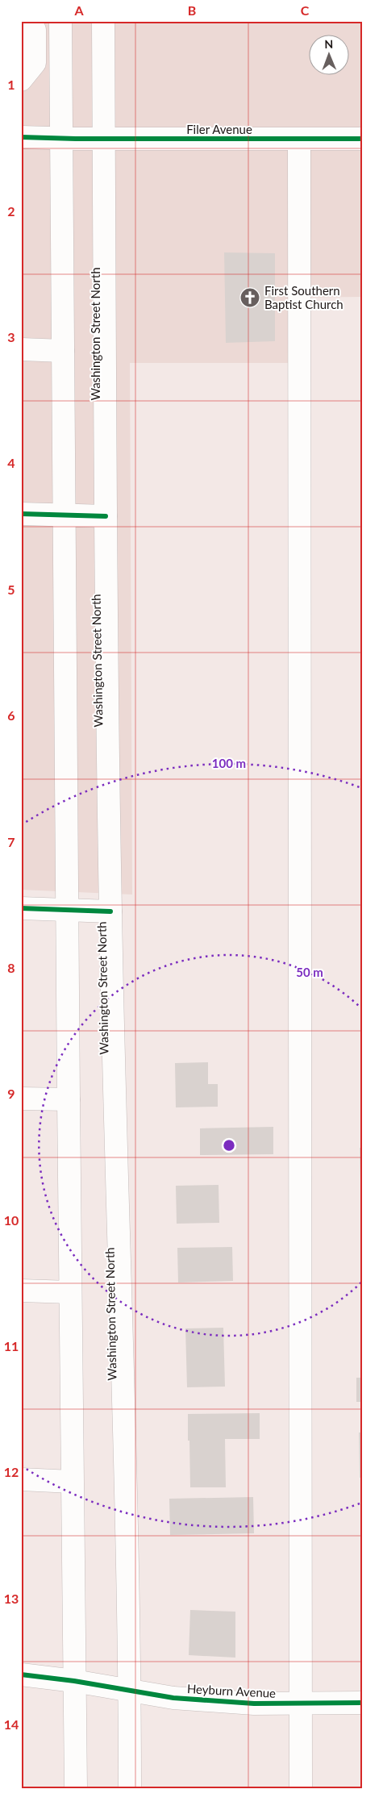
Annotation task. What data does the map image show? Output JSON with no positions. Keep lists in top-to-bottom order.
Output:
{
  "streets": {
    "main road": ["Filer Avenue", "Washington Street North", "Heyburn Avenue"]
  },
  "crossings": [
    ["Filer Avenue", "Washington Street North"],
    ["Washington Street North", "Heyburn Avenue"]
  ],
  "places": {
    "church": ["First Southern Baptist Church"]
  },
  "north": "top",
  "grid": {
    "columns": ["A", "B", "C"],
    "rows": [
      "1",
      "2",
      "3",
      "4",
      "5",
      "6",
      "7",
      "8",
      "9",
      "10",
      "11",
      "12",
      "13",
      "14"
    ]
  },
  "rings": ["100 m", "50 m"]
}
